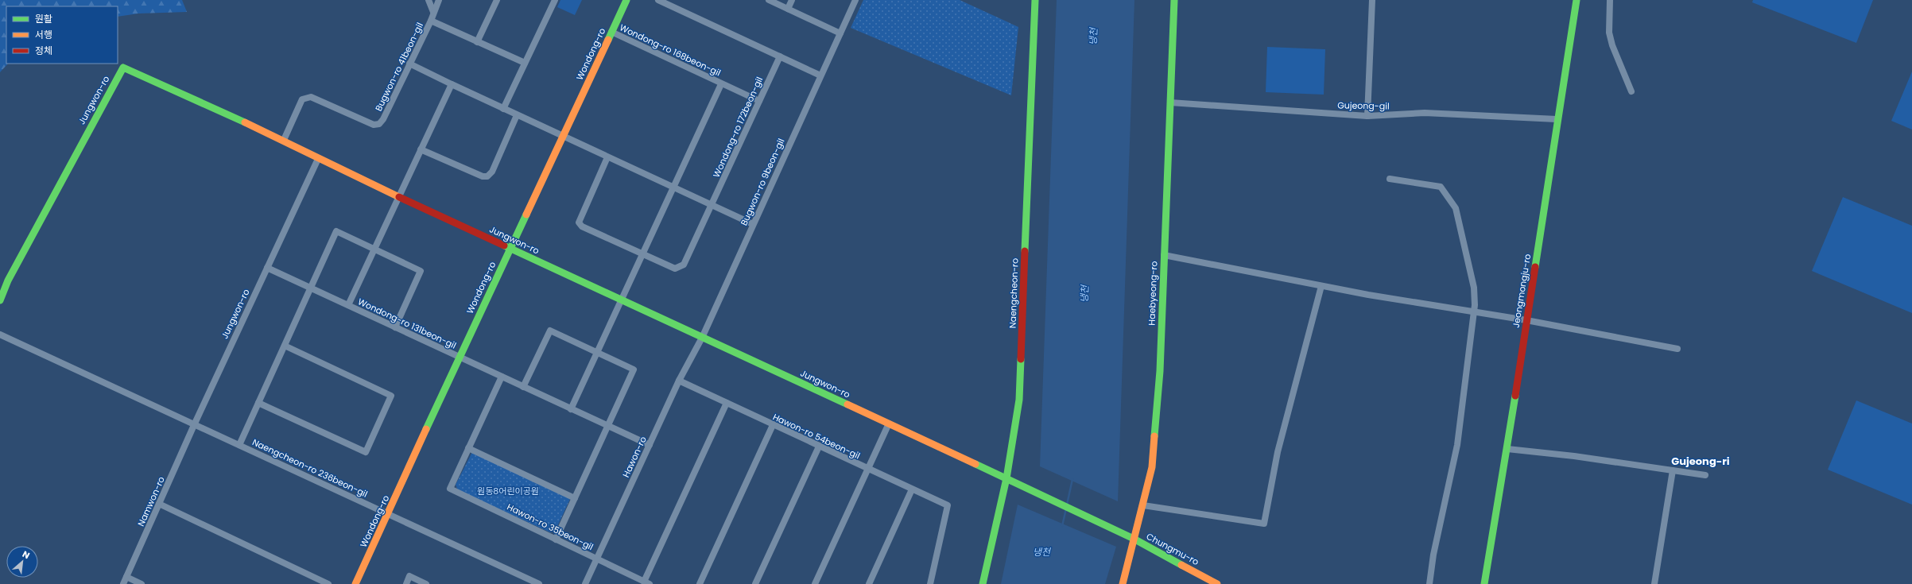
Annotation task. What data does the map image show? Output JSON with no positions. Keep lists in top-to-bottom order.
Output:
{
  "streets": {
    "street": [
      "Wondong-ro 168beon-gil",
      "Wondong-ro",
      "Bugwon-ro 41beon-gil",
      "Jungwon-ro",
      "Gujeong-gil",
      "Wondong-ro 172beon-gil",
      "Bugwon-ro 9beon-gil",
      "Jeongmongju-ro",
      "Naengcheon-ro",
      "Haebyeong-ro",
      "Wondong-ro 131beon-gil",
      "Hawon-ro 54beon-gil",
      "Hawon-ro",
      "Naengcheon-ro 236beon-gil",
      "Namwon-ro",
      "Hawon-ro 35beon-gil",
      "Chungmu-ro"
    ]
  },
  "crossings": [
    ["Wondong-ro 168beon-gil", "Wondong-ro"],
    ["Wondong-ro 168beon-gil", "Jungwon-ro"],
    ["Wondong-ro 168beon-gil", "Wondong-ro 172beon-gil"],
    ["Wondong-ro", "Jungwon-ro"],
    ["Wondong-ro", "Wondong-ro 131beon-gil"],
    ["Wondong-ro", "Naengcheon-ro 236beon-gil"],
    ["Bugwon-ro 41beon-gil", "Jungwon-ro"],
    ["Jungwon-ro", "Bugwon-ro 9beon-gil"],
    ["Jungwon-ro", "Naengcheon-ro"],
    ["Jungwon-ro", "Wondong-ro 131beon-gil"],
    ["Jungwon-ro", "Hawon-ro"],
    ["Jungwon-ro", "Naengcheon-ro 236beon-gil"],
    ["Jungwon-ro", "Namwon-ro"],
    ["Jungwon-ro", "Chungmu-ro"],
    ["Gujeong-gil", "Jeongmongju-ro"],
    ["Gujeong-gil", "Haebyeong-ro"],
    ["Bugwon-ro 9beon-gil", "Hawon-ro"],
    ["Haebyeong-ro", "Chungmu-ro"],
    ["Wondong-ro 131beon-gil", "Hawon-ro"],
    ["Hawon-ro 54beon-gil", "Hawon-ro"],
    ["Hawon-ro", "Hawon-ro 35beon-gil"],
    ["Naengcheon-ro 236beon-gil", "Namwon-ro"]
  ],
  "districts": ["Gujeong-ri"],
  "water": ["냉천"],
  "parks": ["원동8어린이공원"],
  "legend": ["원활", "서행", "정체"],
  "north": "top right"
}
